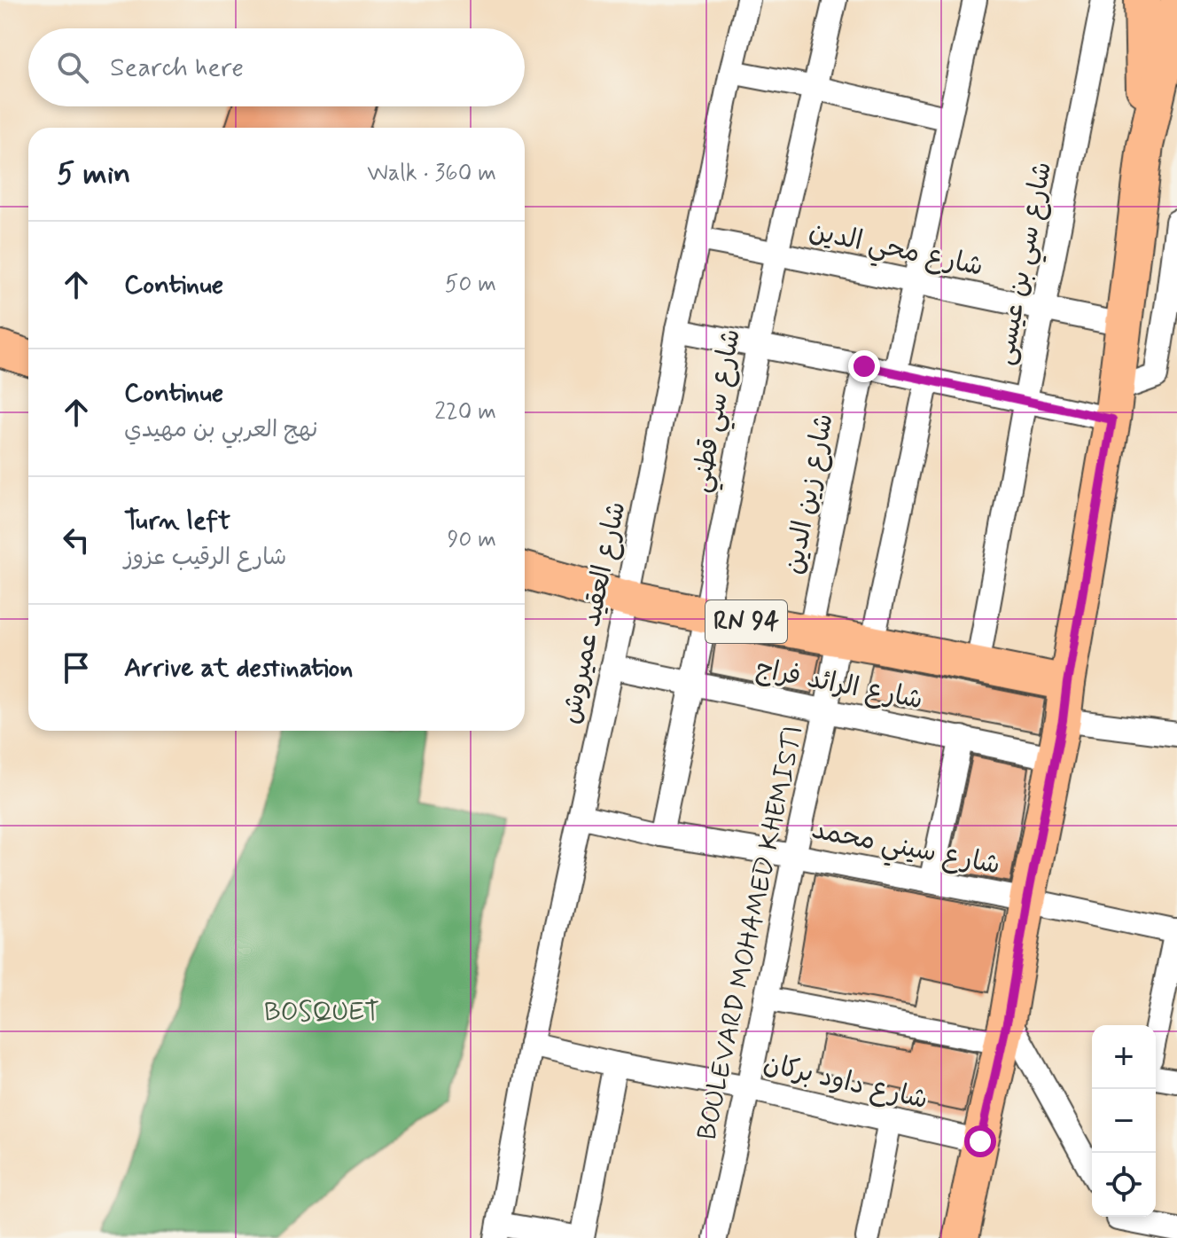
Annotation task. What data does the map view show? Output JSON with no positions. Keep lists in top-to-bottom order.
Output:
{
  "streets": {
    "main road": ["RN 94"],
    "street": [
      "شارع محي الدين",
      "شارع سي بن عيسى",
      "شارع سي قطني",
      "شارع زين الدين",
      "شارع العقيد عميروش",
      "شارع الرائد فراج",
      "شارع سيني محمد",
      "BOULEVARD MOHAMED KHEMISTI",
      "شارع داود بركان"
    ]
  },
  "crossings": [
    ["شارع محي الدين", "شارع سي بن عيسى"],
    ["شارع محي الدين", "شارع سي قطني"],
    ["شارع محي الدين", "شارع العقيد عميروش"],
    ["شارع سي بن عيسى", "RN 94"],
    ["شارع سي قطني", "RN 94"],
    ["شارع سي قطني", "شارع الرائد فراج"],
    ["شارع سي قطني", "شارع سيني محمد"],
    ["شارع زين الدين", "RN 94"],
    ["شارع زين الدين", "BOULEVARD MOHAMED KHEMISTI"],
    ["شارع العقيد عميروش", "RN 94"],
    ["شارع العقيد عميروش", "شارع الرائد فراج"],
    ["شارع العقيد عميروش", "شارع سيني محمد"],
    ["شارع العقيد عميروش", "شارع داود بركان"],
    ["RN 94", "BOULEVARD MOHAMED KHEMISTI"],
    ["شارع الرائد فراج", "BOULEVARD MOHAMED KHEMISTI"],
    ["شارع سيني محمد", "BOULEVARD MOHAMED KHEMISTI"],
    ["BOULEVARD MOHAMED KHEMISTI", "شارع داود بركان"]
  ],
  "parks": ["BOSQUET"],
  "page": {
    "search": "Search here",
    "heading": ["5 min", "Walk · 360 m"],
    "list": [
      ["Continue", "50 m"],
      ["Continue", "نهج العربي بن مهيدي", "220 m"],
      ["Turn left", "شارع الرقيب عزوز", "90 m"],
      "Arrive at destination"
    ],
    "map_buttons": ["+", "−"]
  }
}
